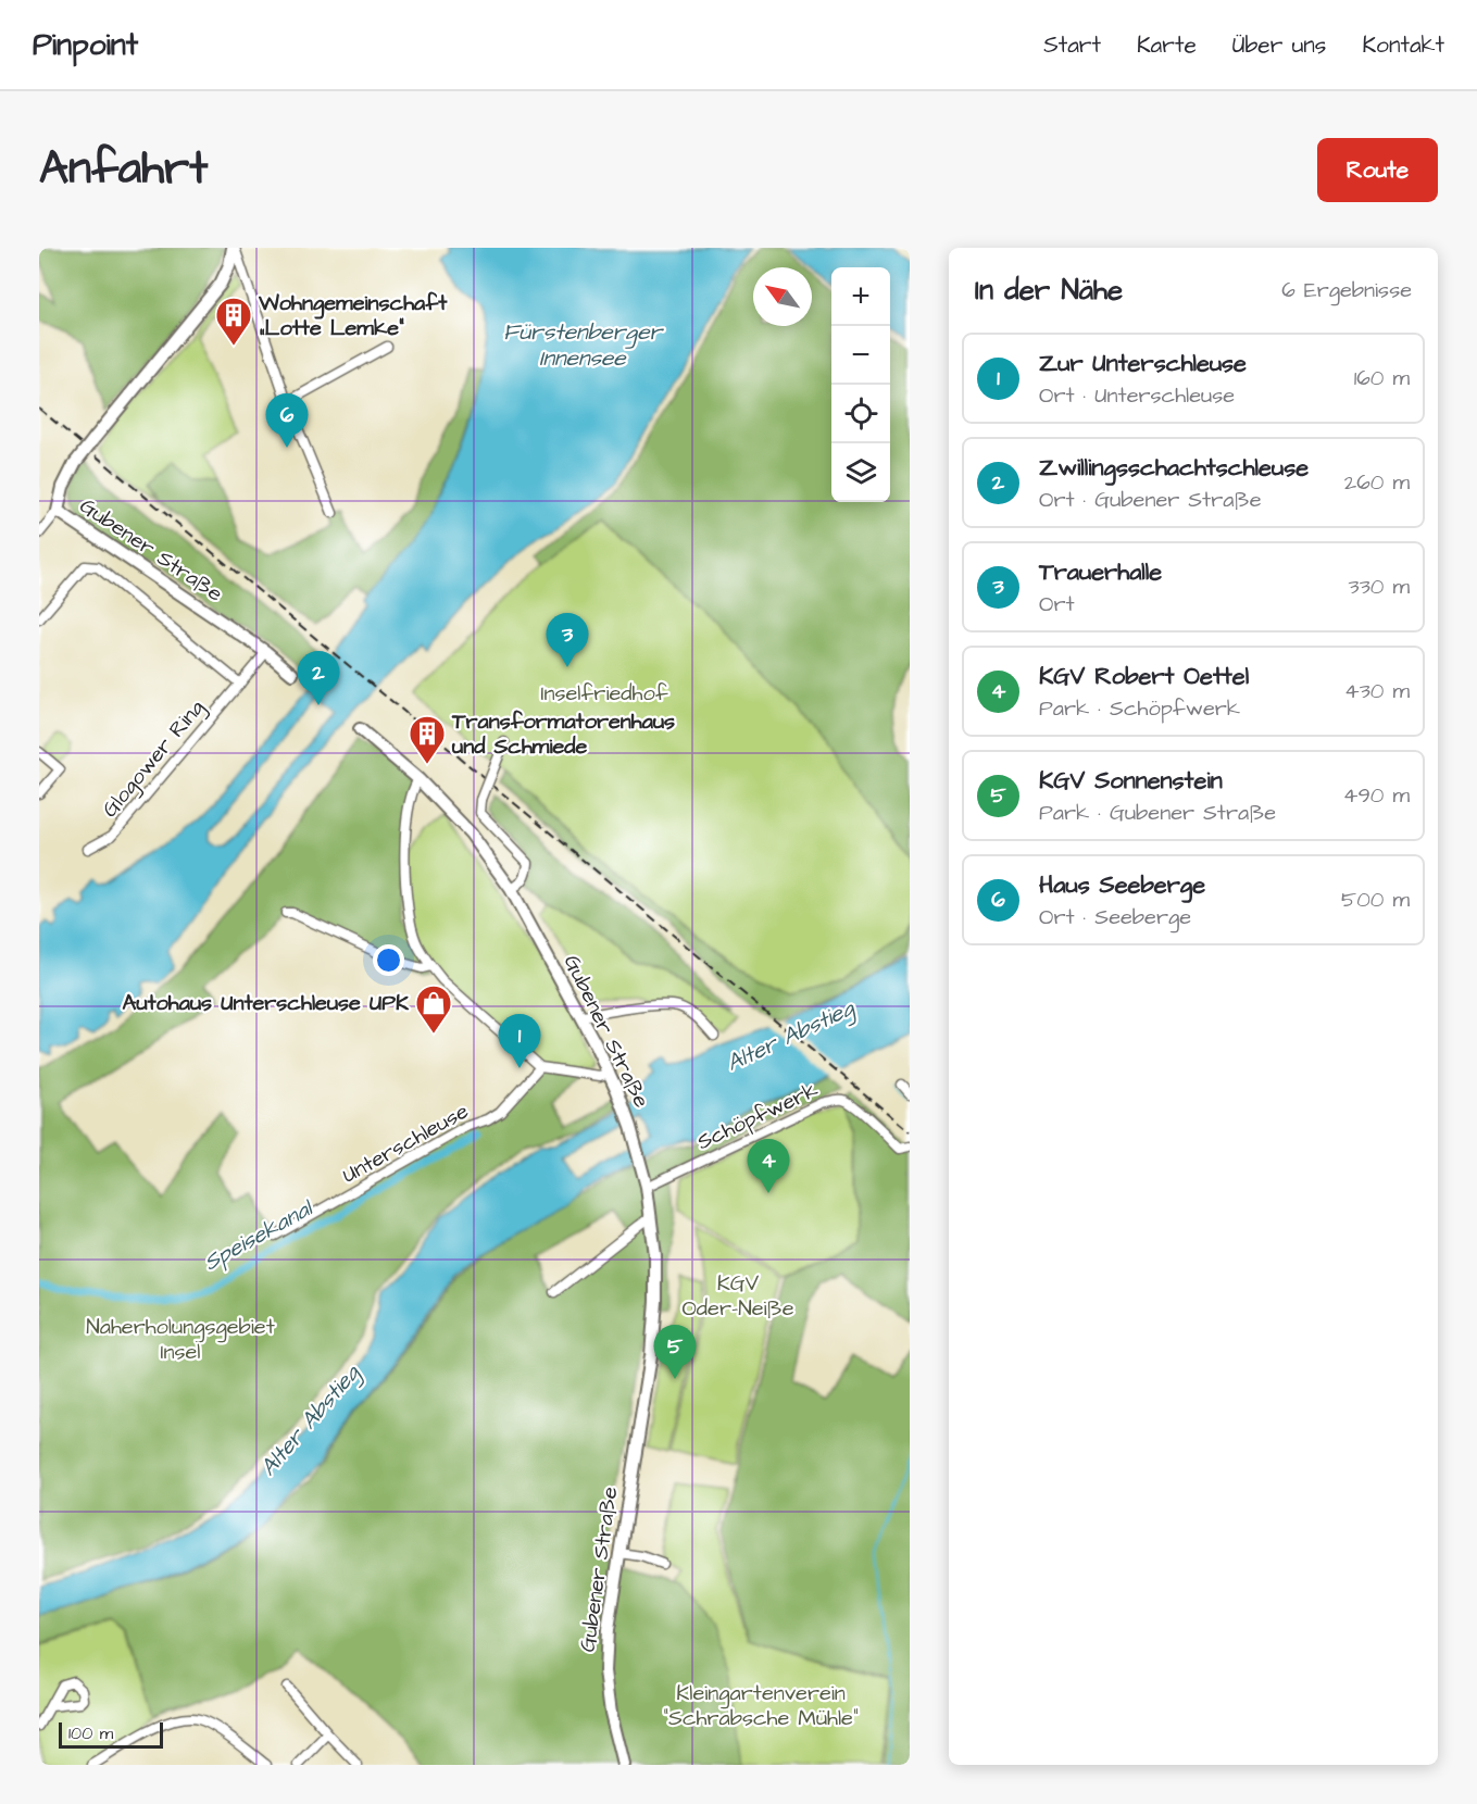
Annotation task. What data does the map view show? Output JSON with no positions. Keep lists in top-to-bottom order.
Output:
{
  "streets": {
    "main road": ["Gubener Straße"],
    "street": ["Glogower Ring", "Schöpfwerk", "Unterschleuse"]
  },
  "crossings": [
    ["Gubener Straße", "Glogower Ring"],
    ["Gubener Straße", "Schöpfwerk"]
  ],
  "water": ["Fürstenberger Innensee", "Alter Abstieg", "Speisekanal"],
  "parks": [
    "Inselfriedhof",
    "KGV Oder-Neiße",
    "Naherholungsgebiet Insel",
    "Kleingartenverein \"Schrabsche Mühle\""
  ],
  "places": {
    "building": ["Wohngemeinschaft „Lotte Lemke“", "Transformatorenhaus und Schmiede"],
    "shop": ["Autohaus Unterschleuse UPK"]
  },
  "scale_bar": "100 m",
  "north": "top left",
  "page": {
    "header": "Pinpoint",
    "nav": [
      "Start",
      "Karte",
      "Über uns",
      "Kontakt"
    ],
    "title": "Anfahrt",
    "buttons": "Route",
    "heading": ["In der Nähe", "6 Ergebnisse"],
    "map_buttons": ["+", "−"],
    "list": [
      {
        "mark": "1",
        "name": "Zur Unterschleuse",
        "note": "Ort · Unterschleuse",
        "value": "160 m"
      },
      {
        "mark": "2",
        "name": "Zwillingsschachtschleuse",
        "note": "Ort · Gubener Straße",
        "value": "260 m"
      },
      {
        "mark": "3",
        "name": "Trauerhalle",
        "note": "Ort",
        "value": "330 m"
      },
      {
        "mark": "4",
        "name": "KGV Robert Oettel",
        "note": "Park · Schöpfwerk",
        "value": "430 m"
      },
      {
        "mark": "5",
        "name": "KGV Sonnenstein",
        "note": "Park · Gubener Straße",
        "value": "490 m"
      },
      {
        "mark": "6",
        "name": "Haus Seeberge",
        "note": "Ort · Seeberge",
        "value": "500 m"
      }
    ],
    "pins": [
      "6",
      "3",
      "2",
      "1",
      "4",
      "5"
    ],
    "scale": "100 m"
  }
}
